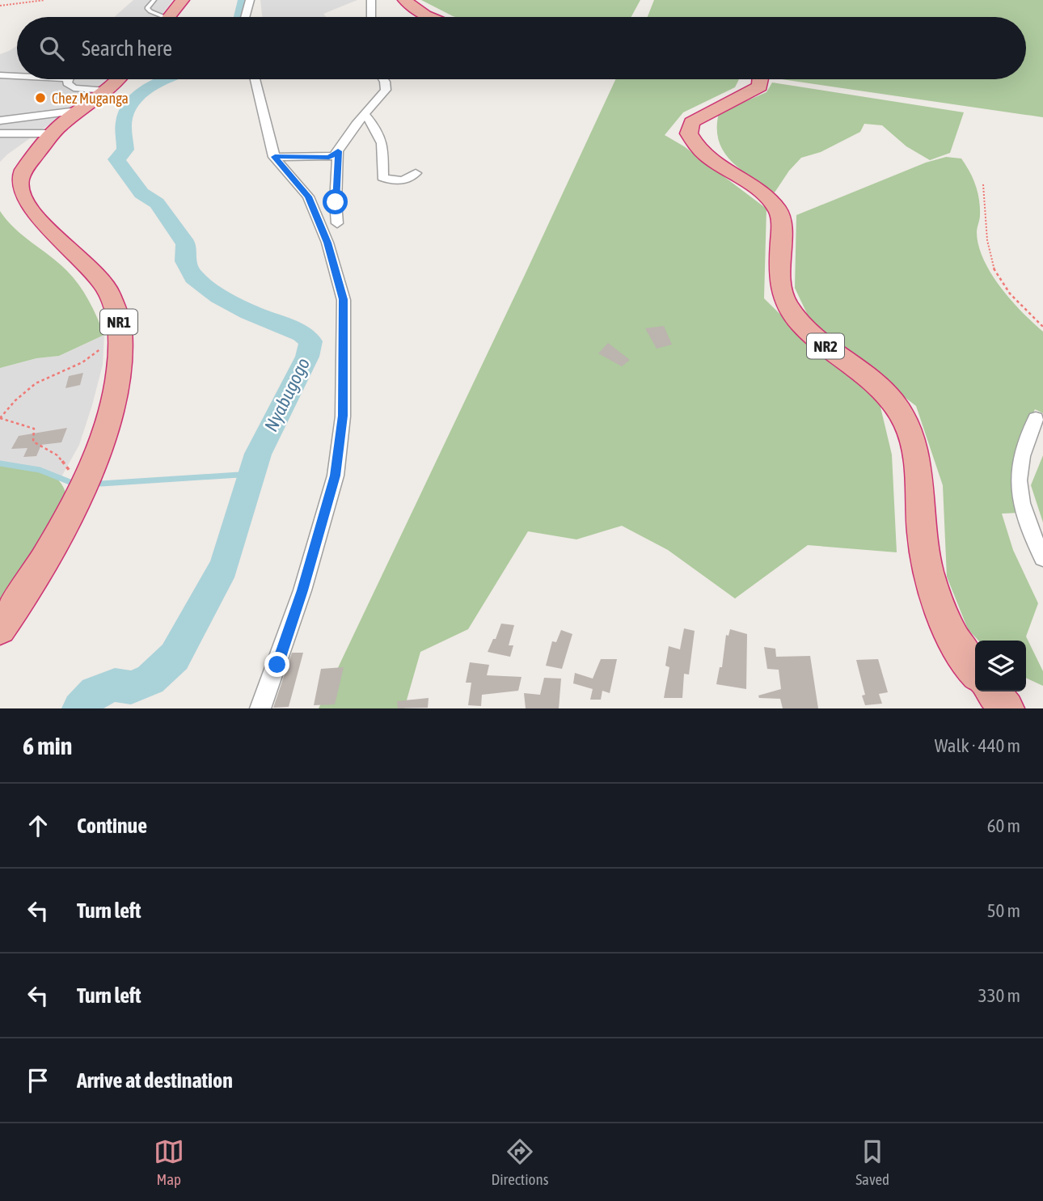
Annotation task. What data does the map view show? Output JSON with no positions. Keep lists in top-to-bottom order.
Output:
{
  "streets": {
    "highway": ["NR1", "NR2"]
  },
  "water": ["Nyabugogo"],
  "places": ["Chez Muganga"],
  "page": {
    "search": "Search here",
    "heading": ["6 min", "Walk · 440 m"],
    "list": [
      ["Continue", "60 m"],
      ["Turn left", "50 m"],
      ["Turn left", "330 m"],
      "Arrive at destination"
    ],
    "nav": ["Map", "Directions", "Saved"]
  }
}
